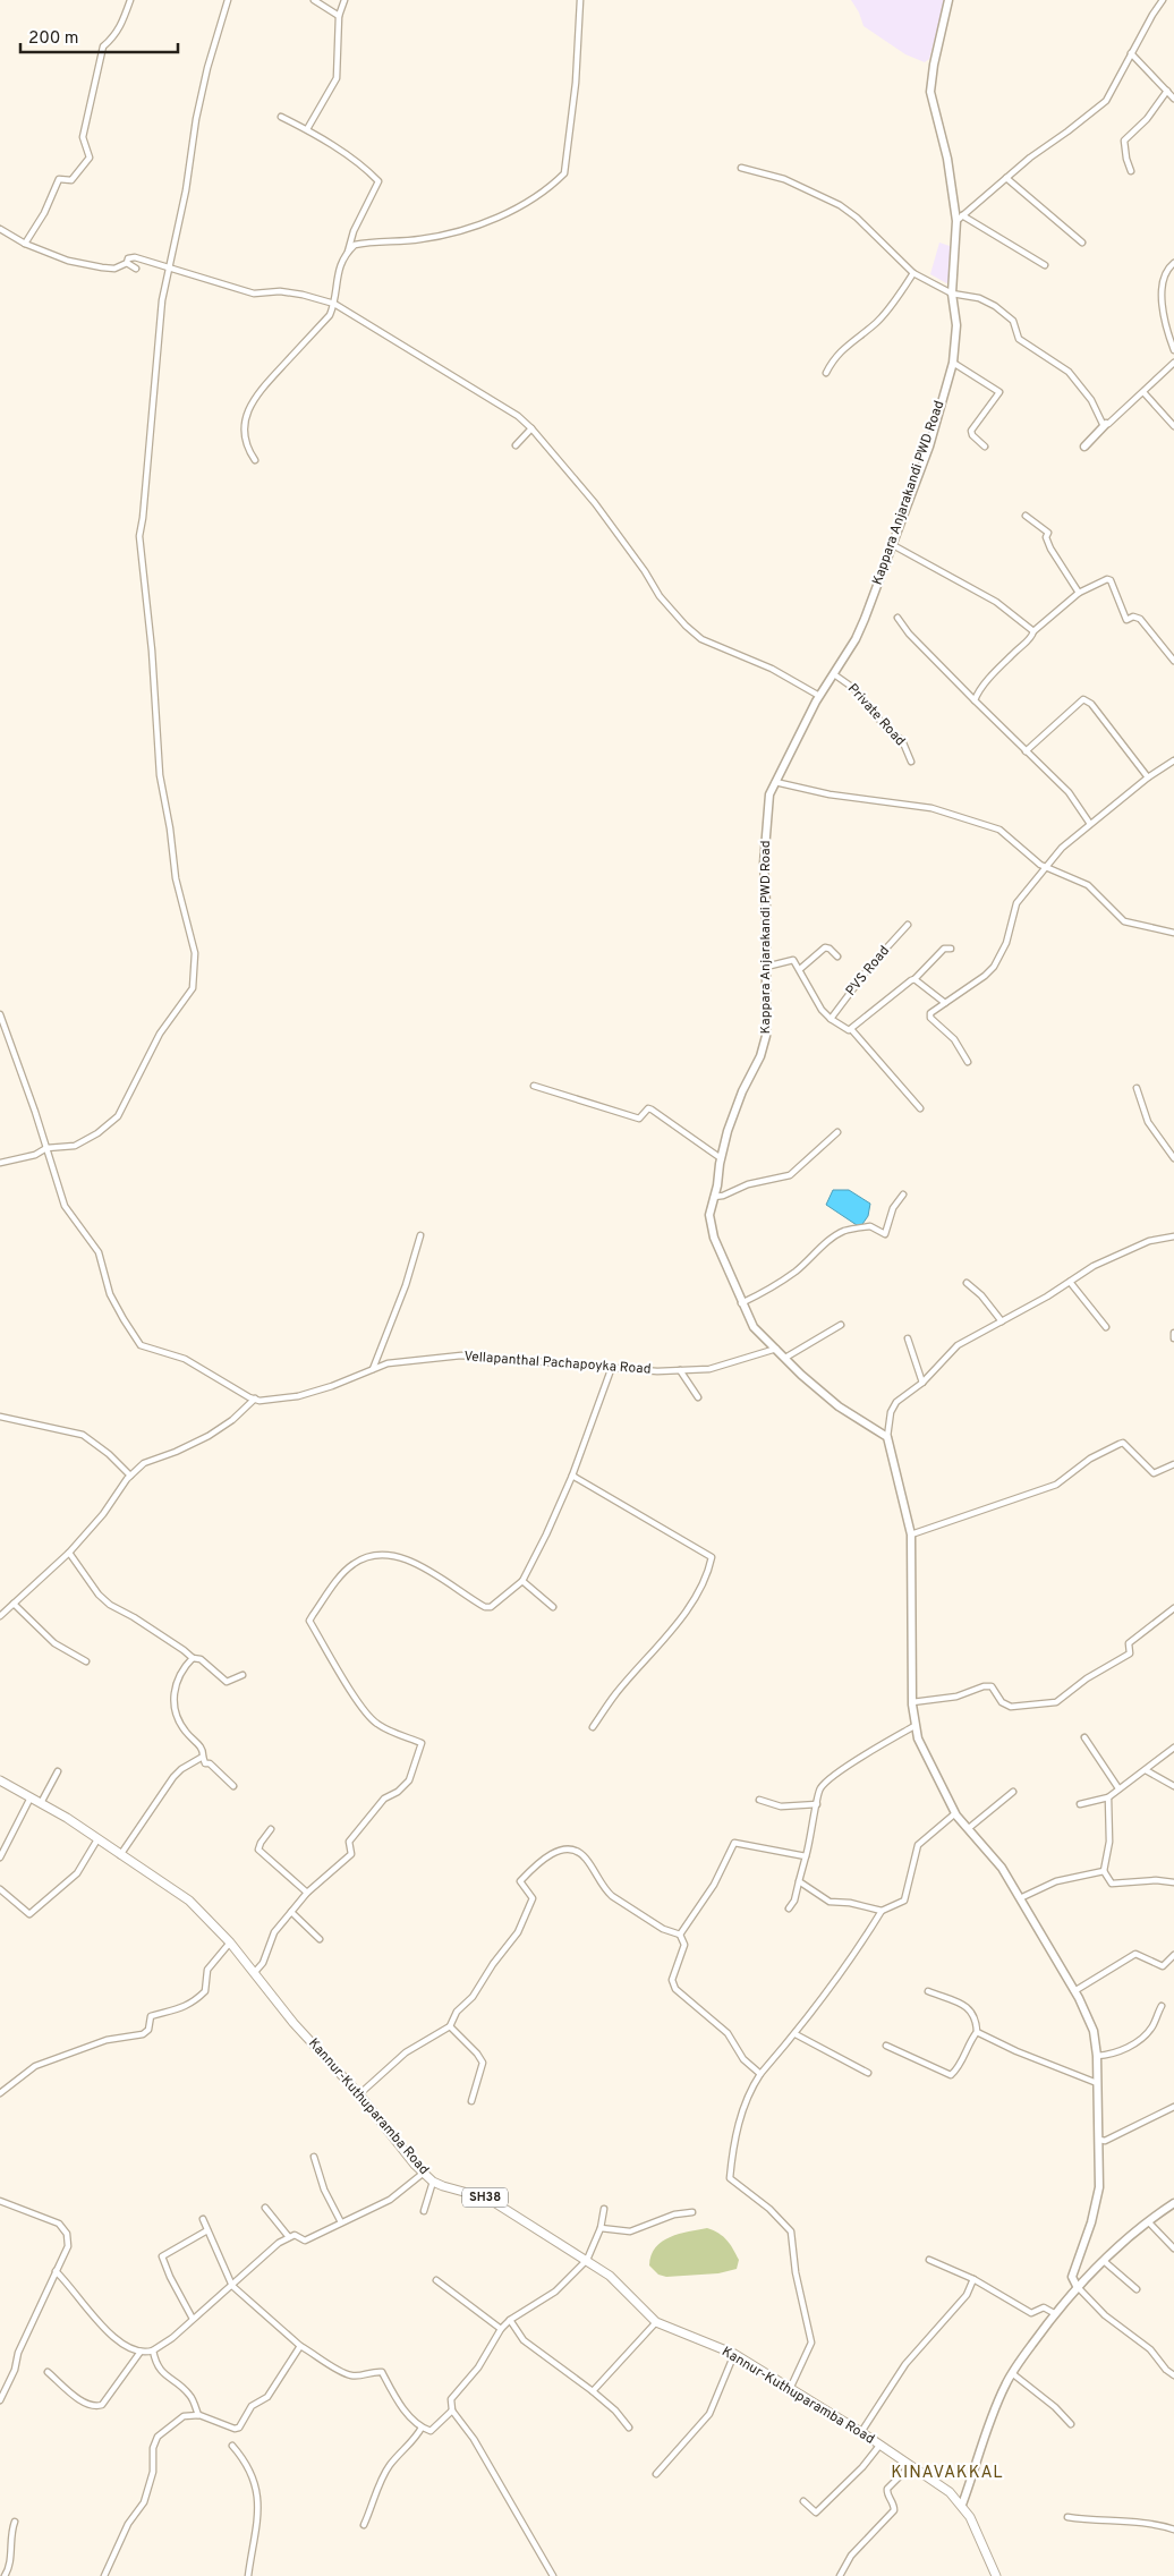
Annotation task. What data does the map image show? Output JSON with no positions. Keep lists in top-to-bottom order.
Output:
{
  "streets": {
    "main road": ["Kappara Anjarakandi PWD Road", "Kannur-Kuthuparamba Road", "SH38"],
    "street": ["Private Road", "PVS Road", "Vellapanthal Pachapoyka Road"]
  },
  "crossings": [
    ["Kappara Anjarakandi PWD Road", "Private Road"],
    ["Kappara Anjarakandi PWD Road", "Vellapanthal Pachapoyka Road"]
  ],
  "districts": ["KINAVAKKAL"],
  "scale_bar": "200 m"
}
